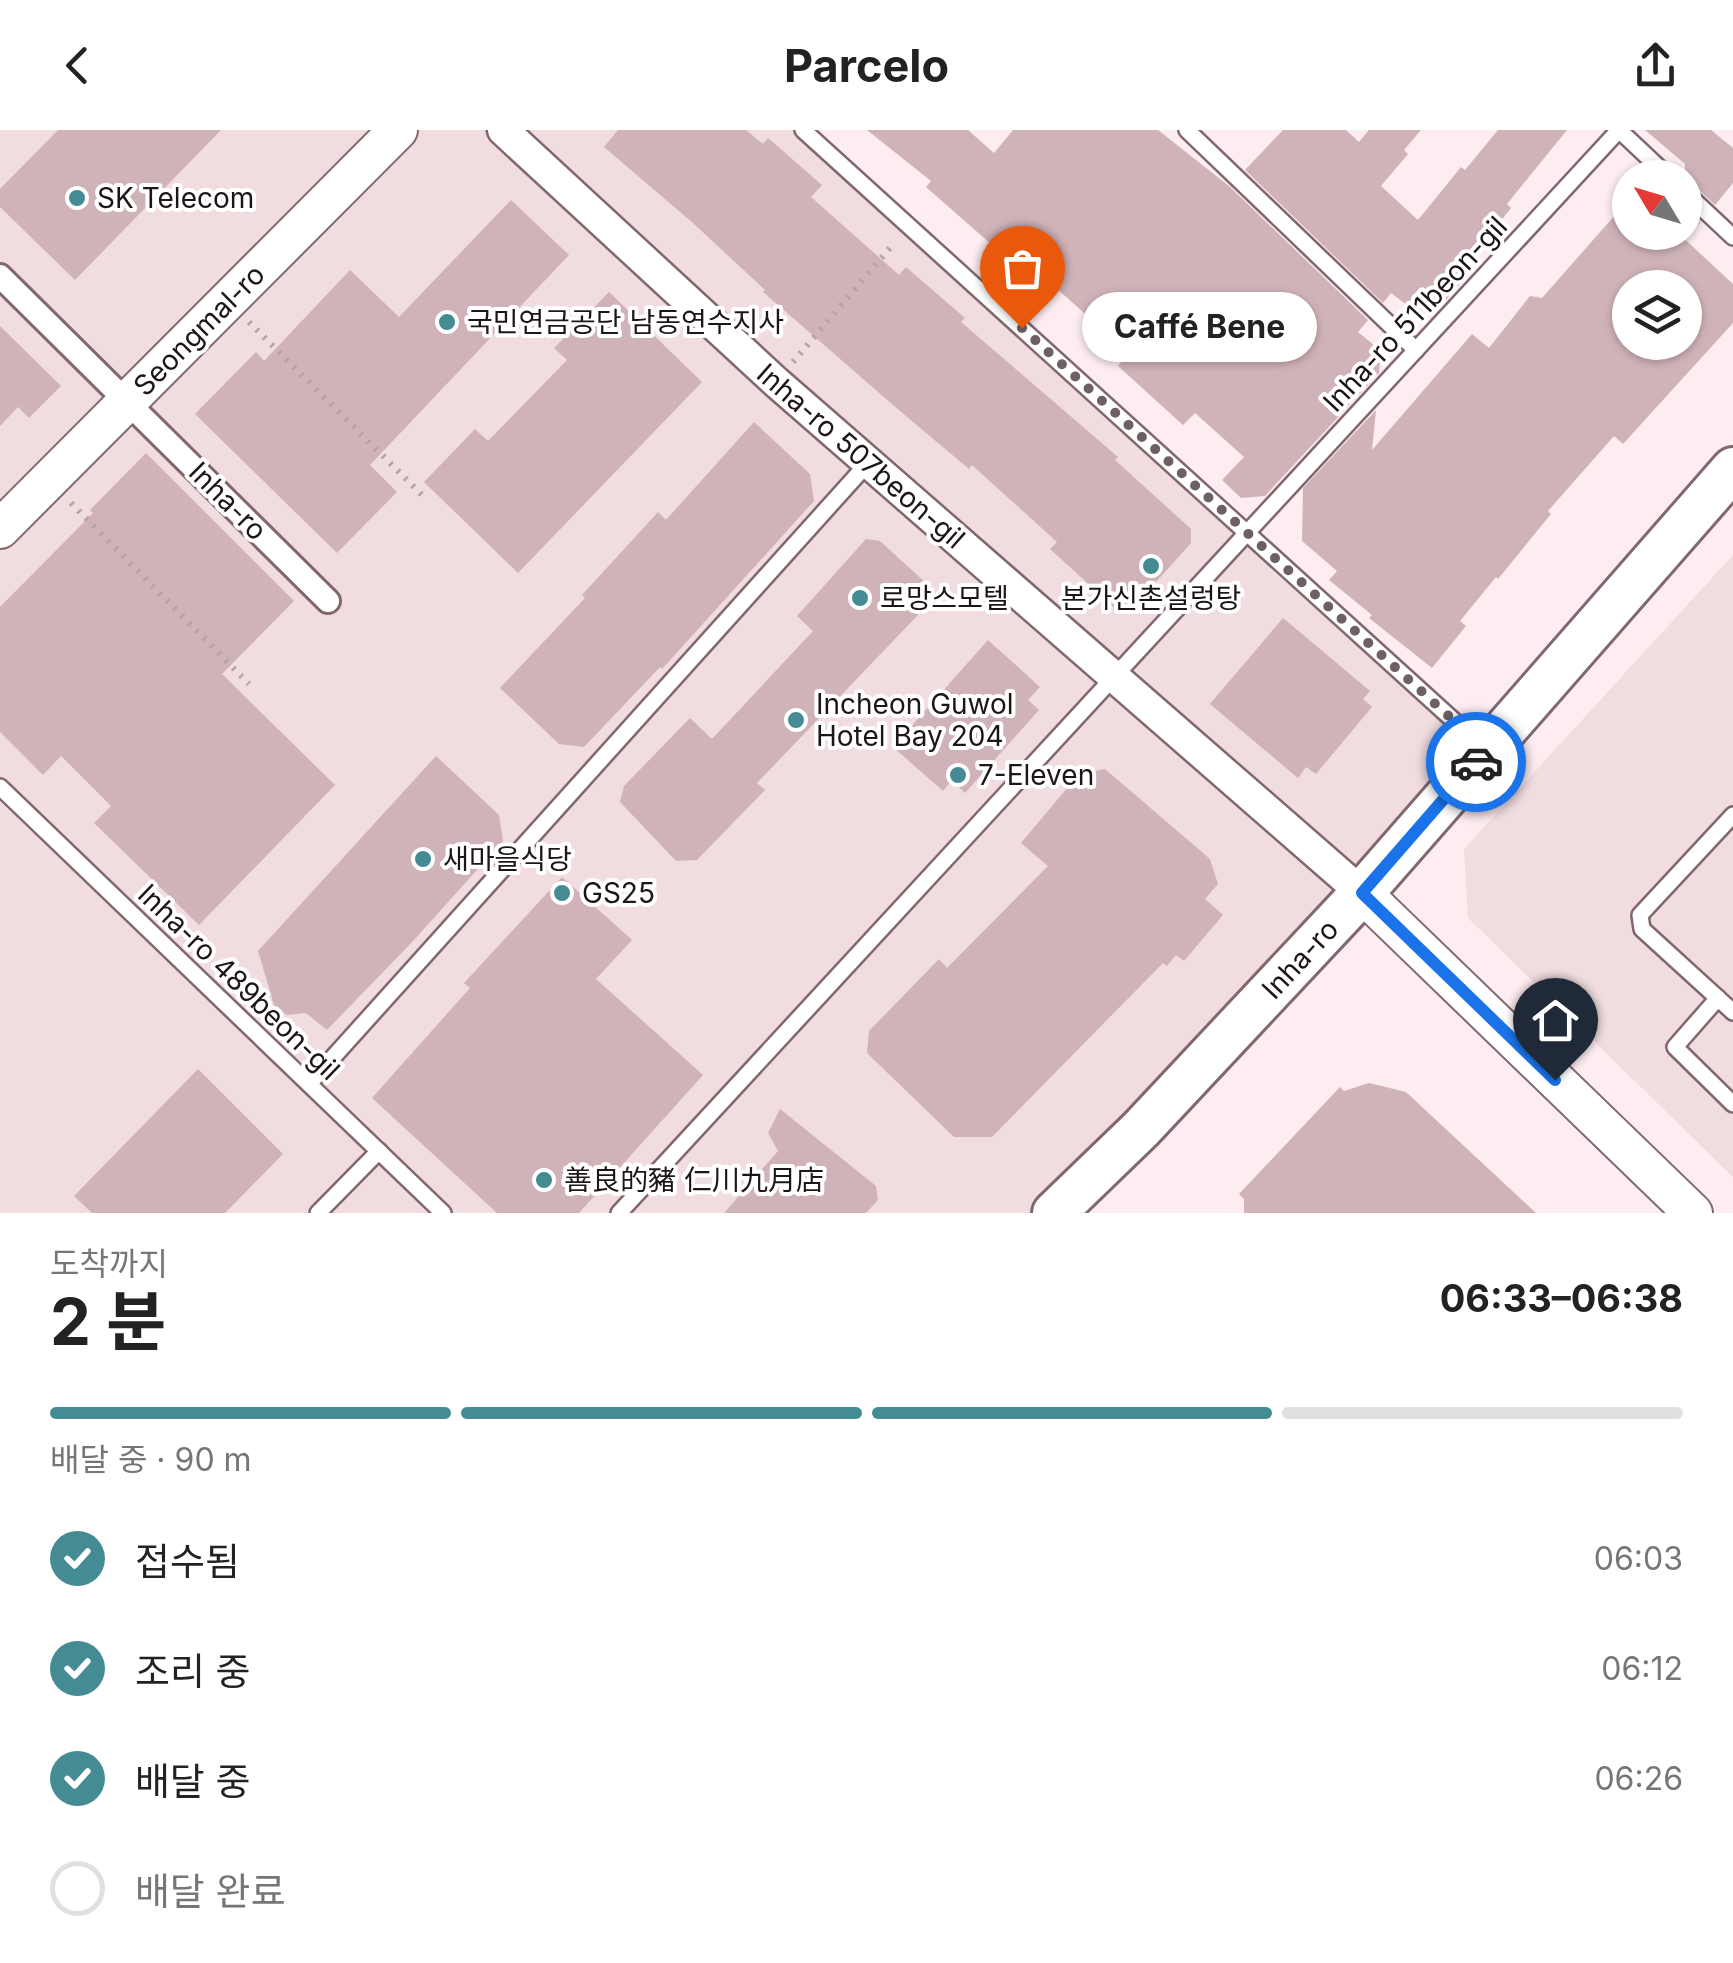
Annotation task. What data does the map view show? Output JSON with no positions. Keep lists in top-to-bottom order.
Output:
{
  "streets": {
    "main road": ["Inha-ro"],
    "street": ["Seongmal-ro", "Inha-ro 507beon-gil"],
    "lane": ["Inha-ro 511beon-gil", "Inha-ro 489beon-gil"]
  },
  "crossings": [
    ["Inha-ro 511beon-gil", "Inha-ro 507beon-gil"],
    ["Seongmal-ro", "Inha-ro"],
    ["Inha-ro 507beon-gil", "Inha-ro"]
  ],
  "places": [
    "SK Telecom",
    "국민연금공단 남동연수지사",
    "Caffé Bene",
    "본가신촌설렁탕",
    "로망스모텔",
    "Incheon Guwol Hotel Bay 204",
    "7-Eleven",
    "새마을식당",
    "GS25",
    "善良的豬 仁川九月店"
  ],
  "north": "top left",
  "page": {
    "header": "Parcelo",
    "bubble": "Caffé Bene",
    "heading": ["2 분", "도착까지", "06:33–06:38"],
    "bar": "배달 중 · 90 m",
    "list": [
      ["접수됨", "06:03"],
      ["조리 중", "06:12"],
      ["배달 중", "06:26"],
      "배달 완료"
    ]
  }
}
